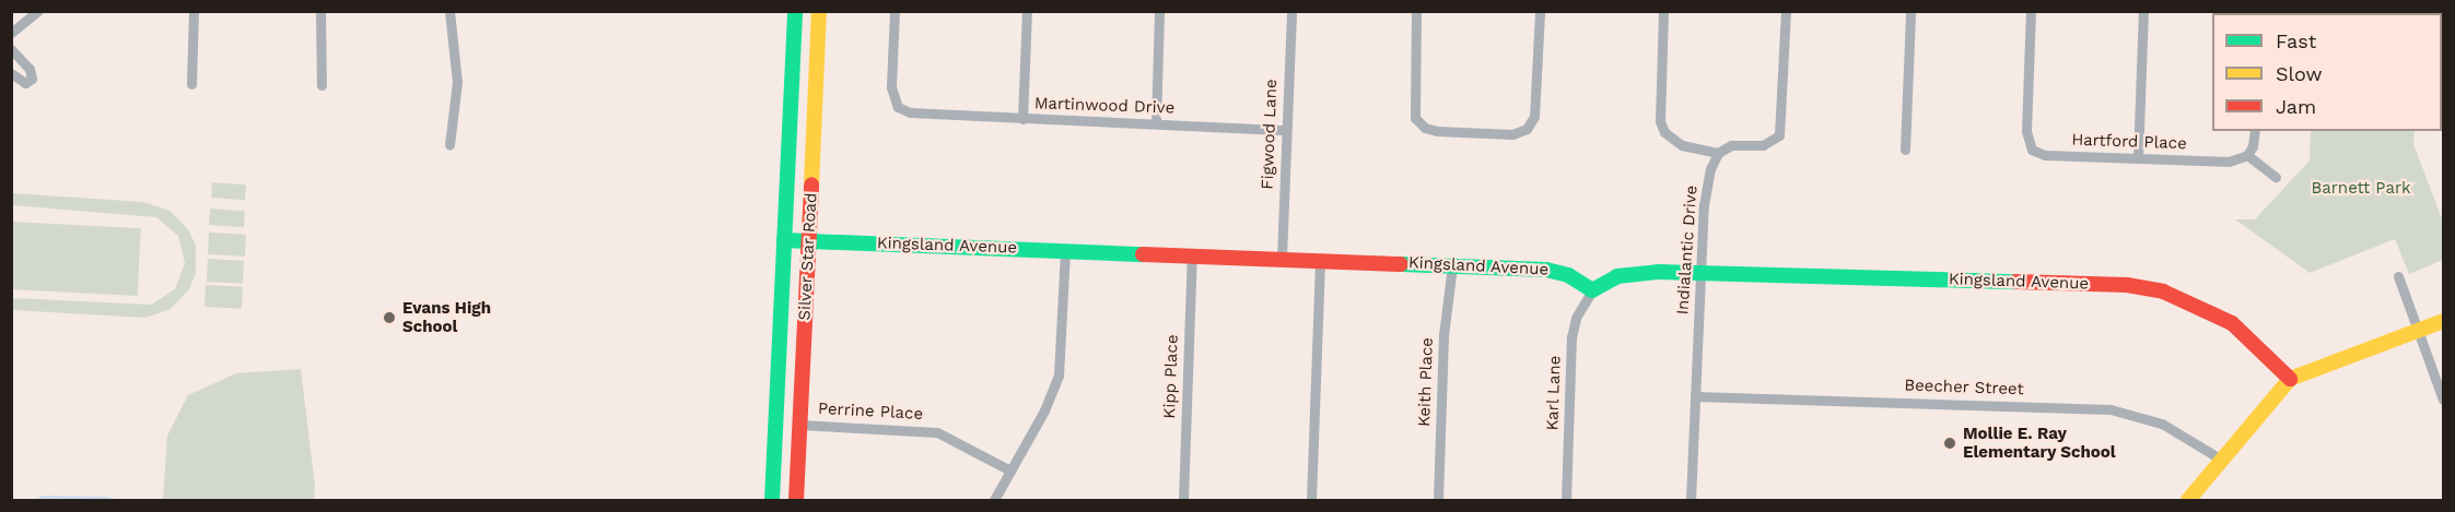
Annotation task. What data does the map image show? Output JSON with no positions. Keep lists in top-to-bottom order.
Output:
{
  "streets": {
    "street": [
      "Martinwood Drive",
      "Figwood Lane",
      "Hartford Place",
      "Kingsland Avenue",
      "Indialantic Drive",
      "Silver Star Road",
      "Kipp Place",
      "Keith Place",
      "Beecher Street",
      "Karl Lane",
      "Perrine Place"
    ]
  },
  "crossings": [
    ["Martinwood Drive", "Figwood Lane"],
    ["Figwood Lane", "Kingsland Avenue"],
    ["Kingsland Avenue", "Indialantic Drive"],
    ["Kingsland Avenue", "Silver Star Road"],
    ["Kingsland Avenue", "Kipp Place"],
    ["Kingsland Avenue", "Keith Place"],
    ["Kingsland Avenue", "Karl Lane"],
    ["Indialantic Drive", "Beecher Street"],
    ["Silver Star Road", "Perrine Place"]
  ],
  "parks": ["Barnett Park"],
  "places": ["Evans High School", "Mollie E. Ray Elementary School"],
  "legend": ["Fast", "Slow", "Jam"]
}
